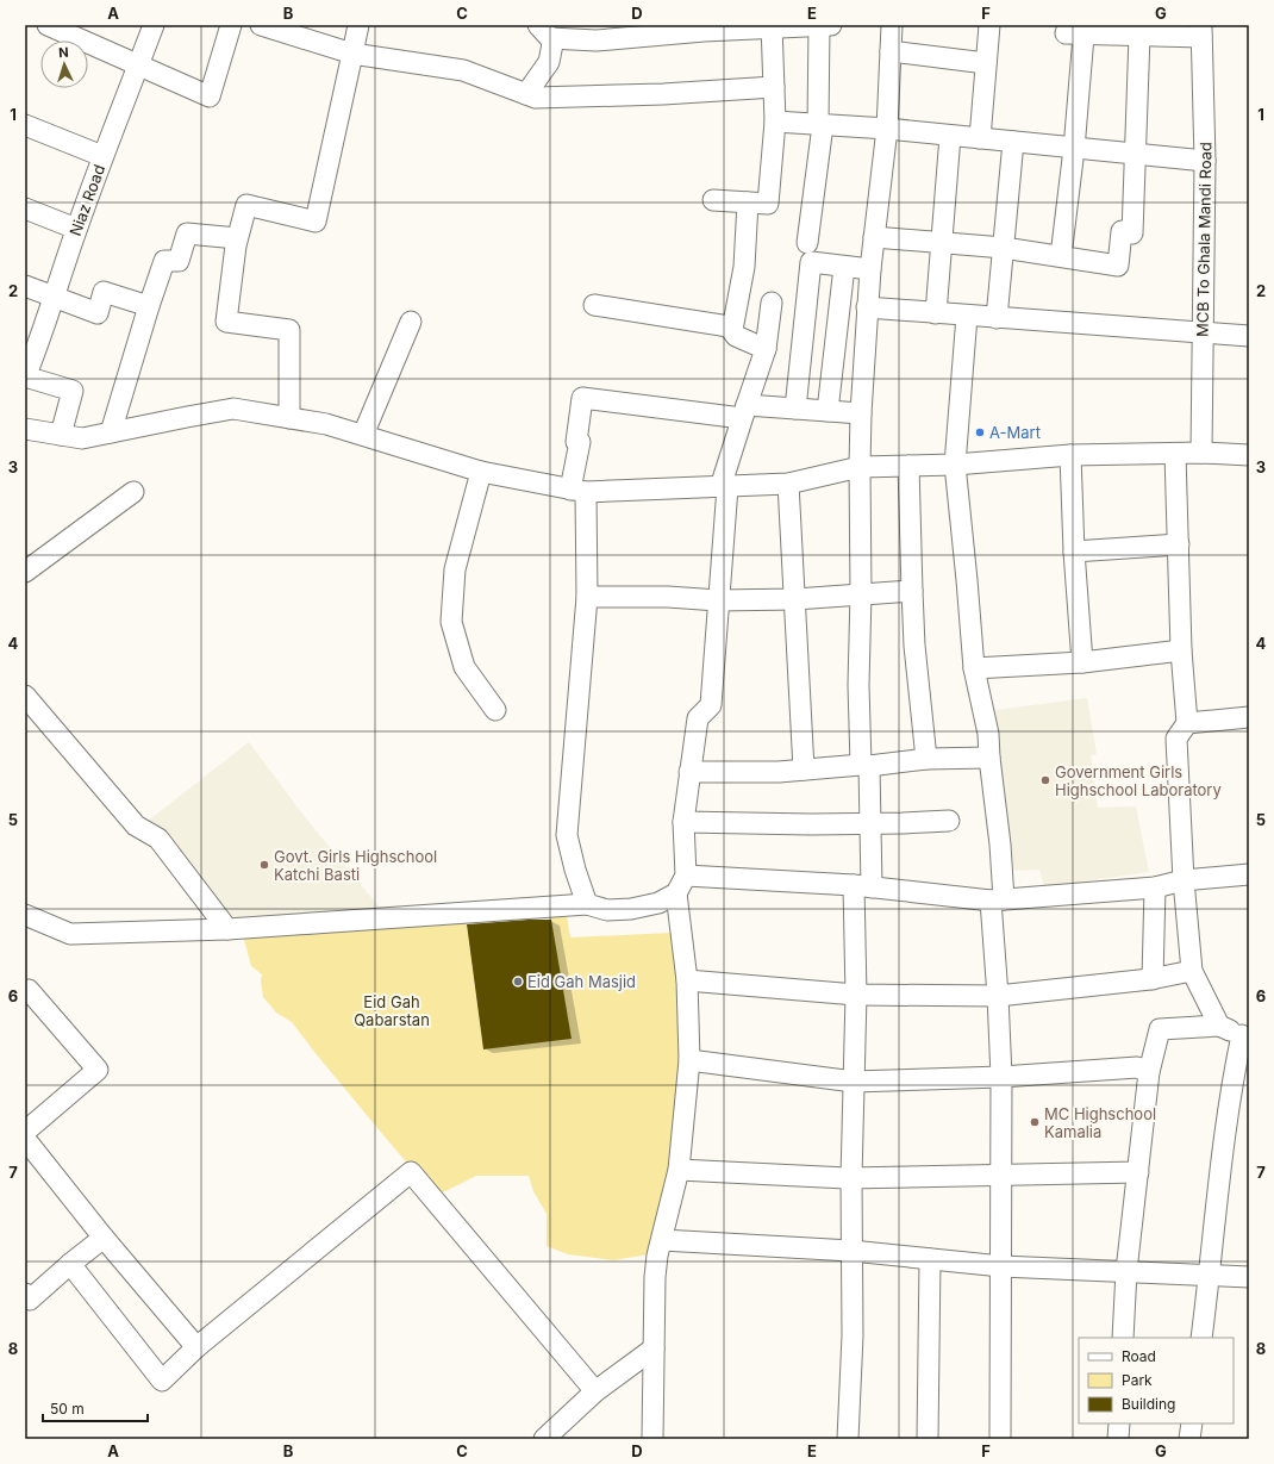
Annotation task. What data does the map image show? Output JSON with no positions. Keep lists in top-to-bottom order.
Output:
{
  "streets": {
    "street": ["Niaz Road", "MCB To Ghala Mandi Road"]
  },
  "parks": ["Eid Gah Qabarstan"],
  "places": [
    "A-Mart",
    "Government Girls Highschool Laboratory",
    "Govt. Girls Highschool Katchi Basti",
    "Eid Gah Masjid",
    "MC Highschool Kamalia"
  ],
  "legend": ["Road", "Park", "Building"],
  "scale_bar": "50 m",
  "north": "top",
  "grid": {
    "columns": [
      "A",
      "B",
      "C",
      "D",
      "E",
      "F",
      "G"
    ],
    "rows": [
      "1",
      "2",
      "3",
      "4",
      "5",
      "6",
      "7",
      "8"
    ]
  }
}
